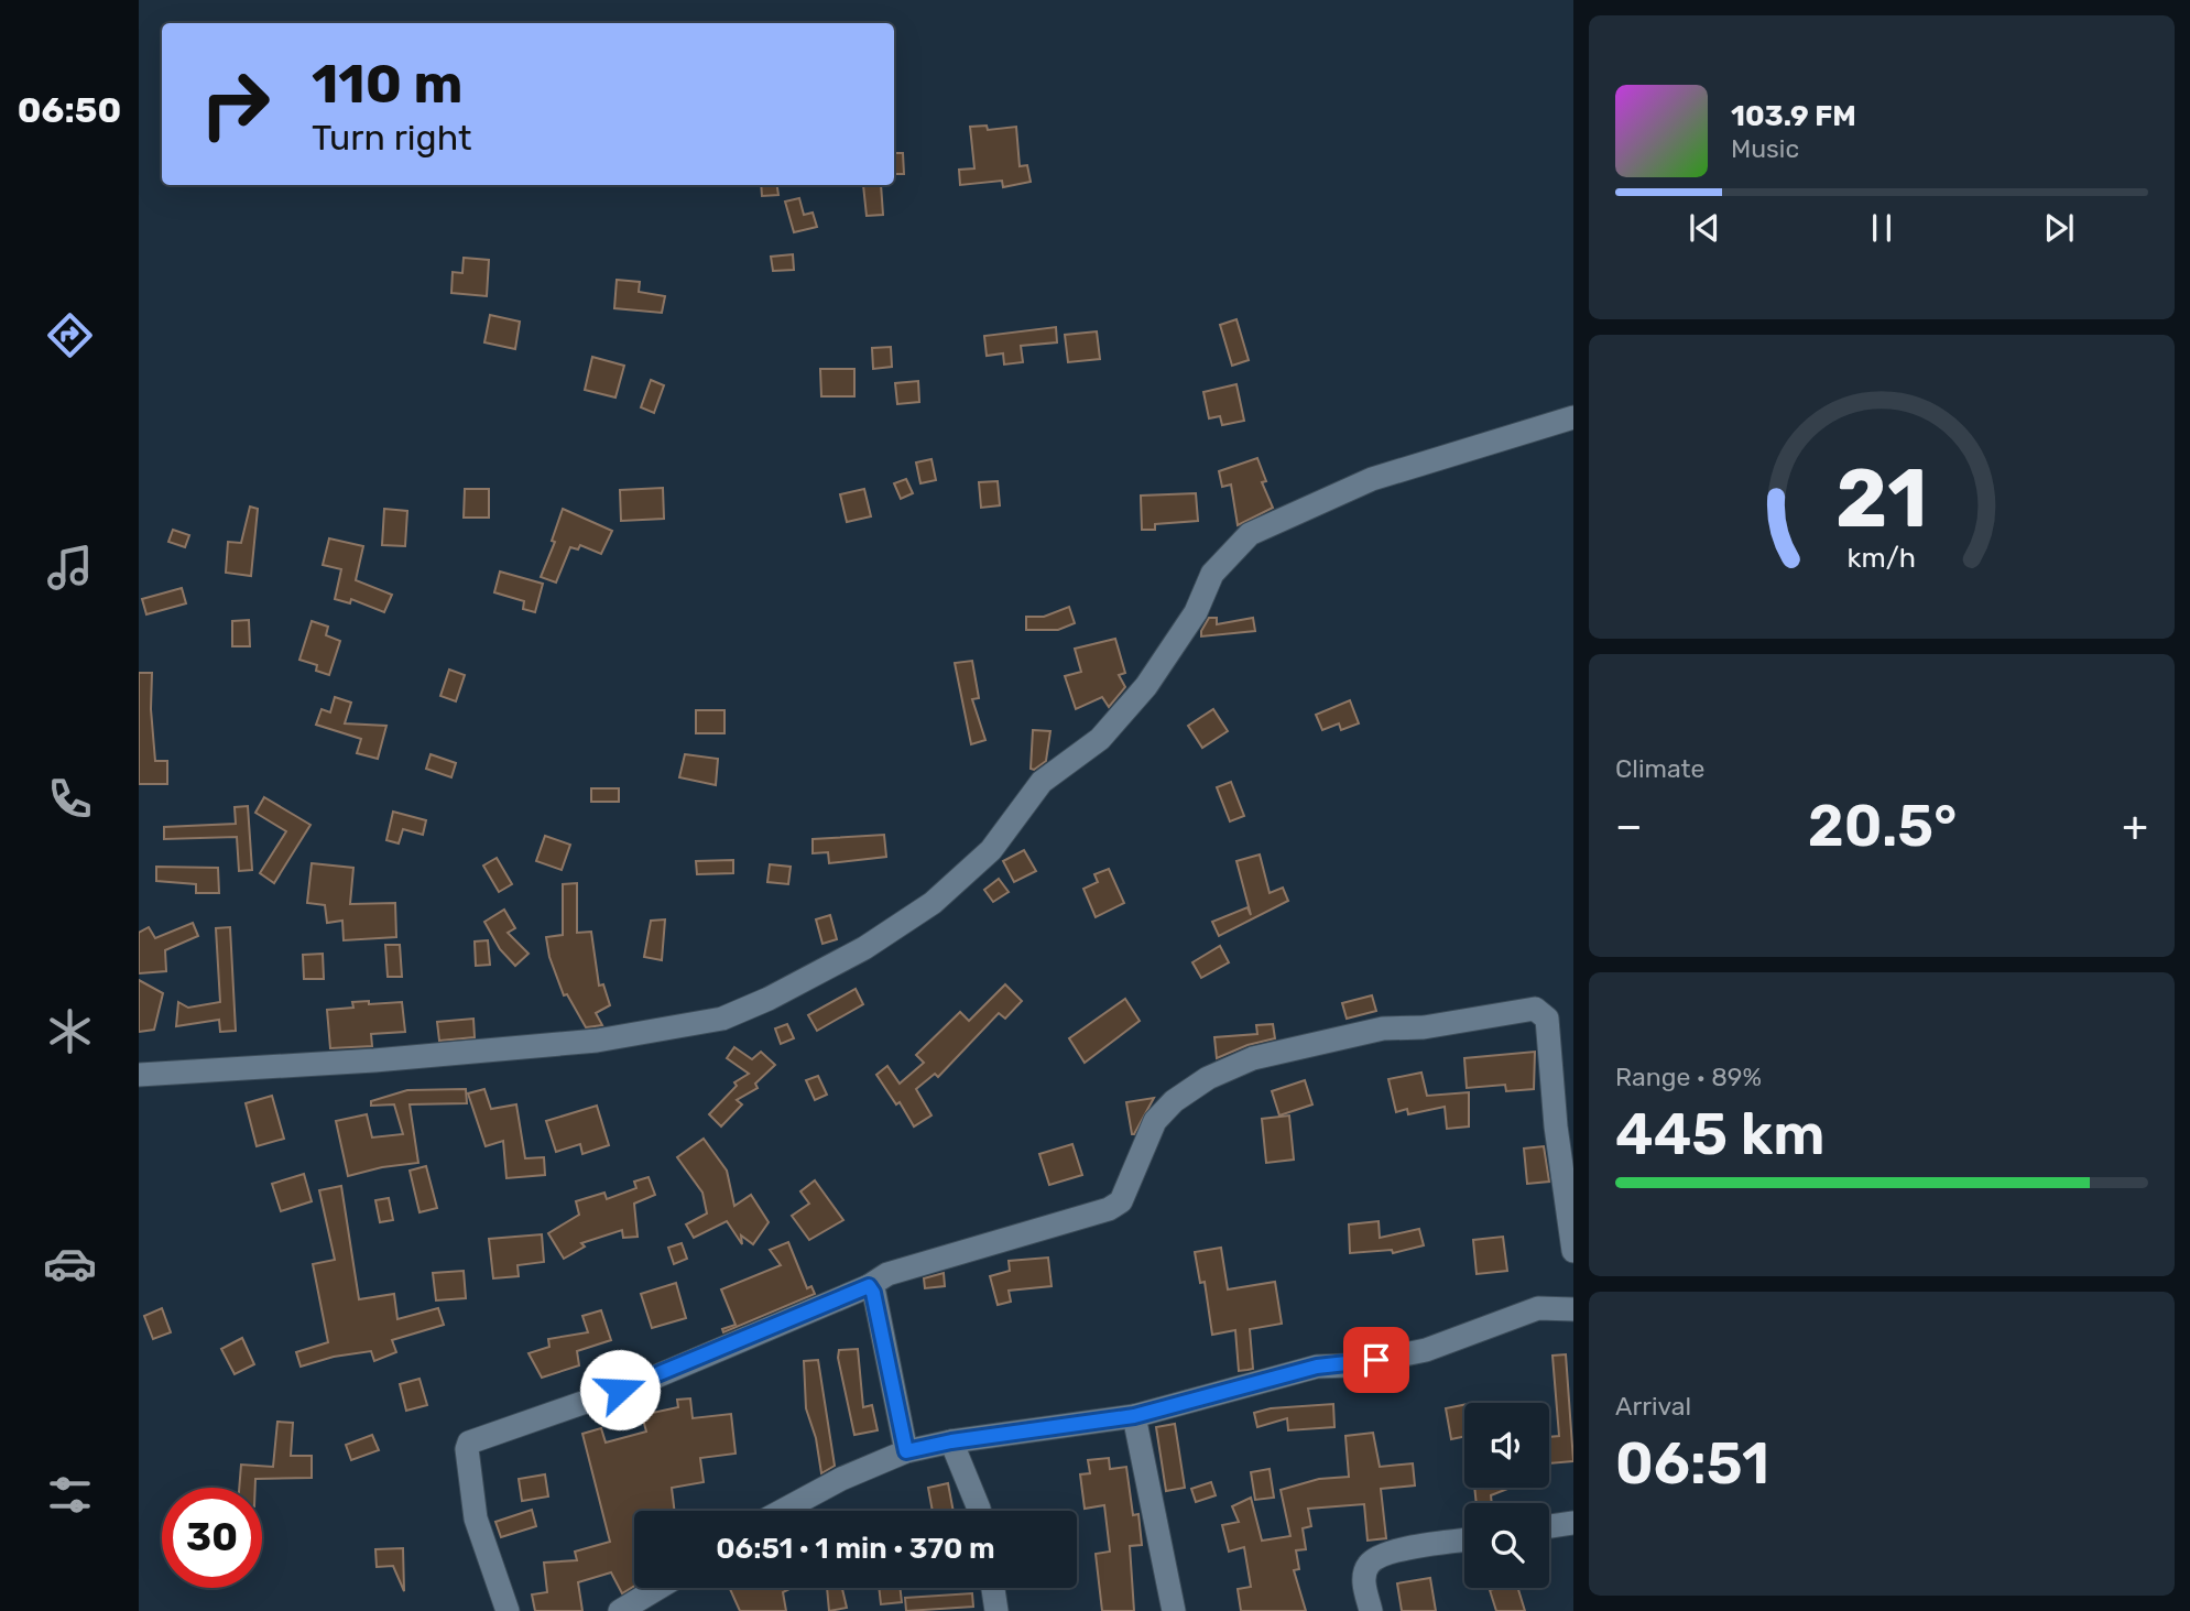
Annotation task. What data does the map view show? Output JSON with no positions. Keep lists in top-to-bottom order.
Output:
{
  "page": {
    "tabs": "06:50",
    "turn": ["110 m", "Turn right"],
    "song": ["103.9 FM", "Music"],
    "tile": [
      "Climate",
      ["Range · 89%", "445 km"],
      ["Arrival", "06:51"]
    ],
    "heat": ["−", "20.5°", "+"],
    "limit": "30",
    "trip": "06:51 · 1 min · 370 m",
    "gauge": ["21", "km/h"]
  }
}
